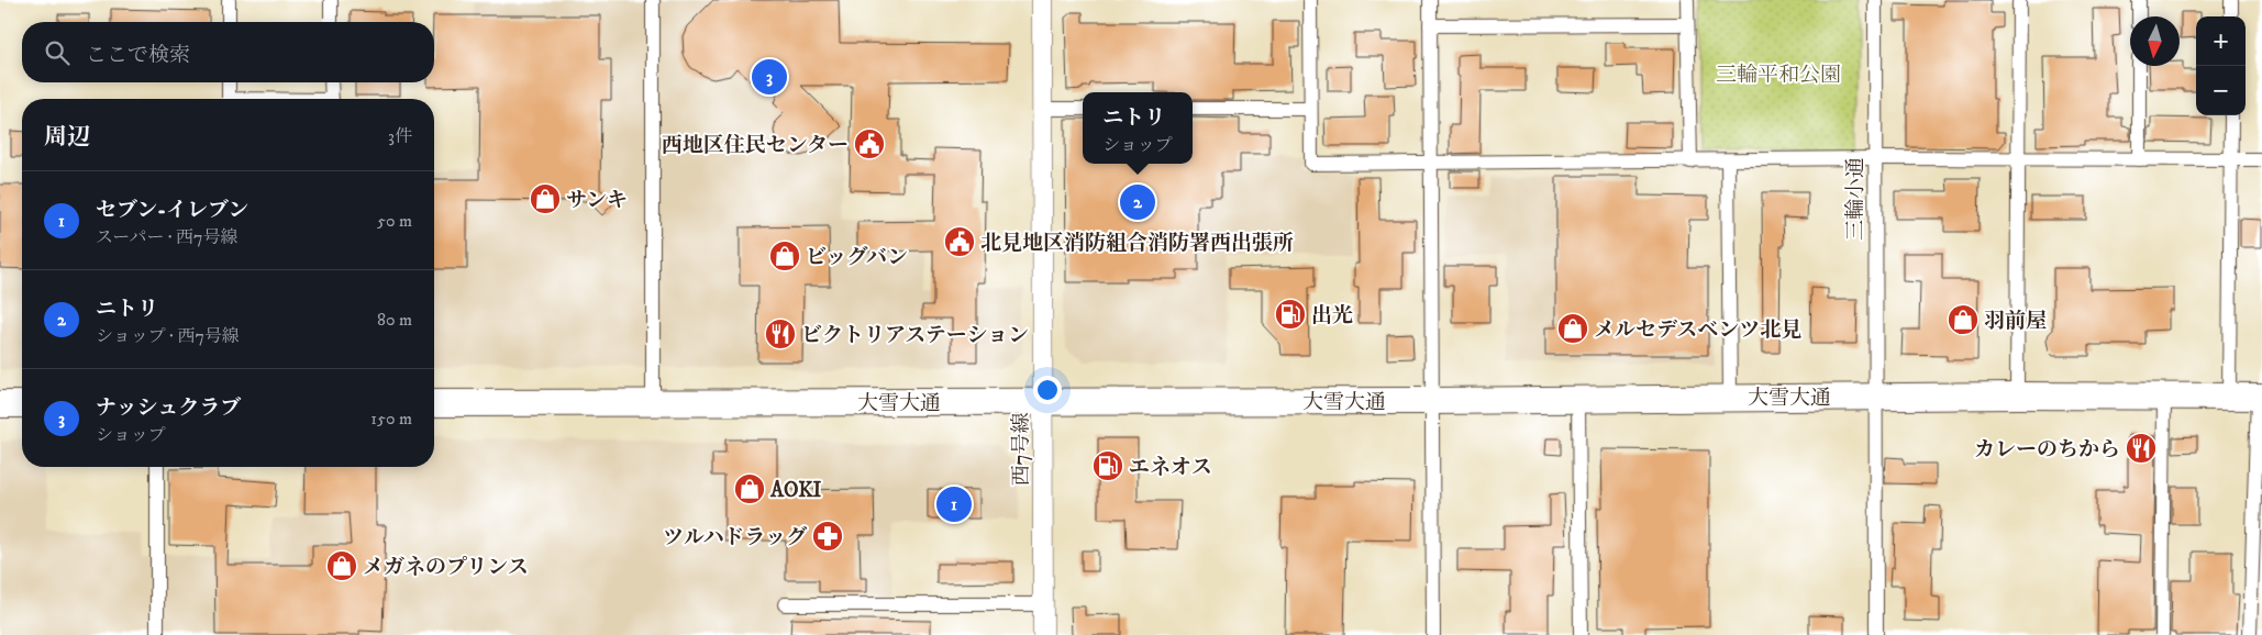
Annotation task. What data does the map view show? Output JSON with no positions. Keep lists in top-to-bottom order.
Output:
{
  "streets": {
    "highway": ["大雪大通"],
    "street": ["三輪小通", "西7号線"]
  },
  "crossings": [
    ["三輪小通", "大雪大通"],
    ["大雪大通", "西7号線"]
  ],
  "parks": ["三輪平和公園"],
  "places": {
    "public building": ["西地区住民センター", "北見地区消防組合消防署西出張所"],
    "shop": [
      "サンキ",
      "ビッグバン",
      "羽前屋",
      "メルセデスベンツ北見",
      "AOKI",
      "メガネのプリンス"
    ],
    "fuel station": ["出光", "エネオス"],
    "restaurant": ["ビクトリアステーション", "カレーのちから"],
    "pharmacy": ["ツルハドラッグ"]
  },
  "north": "bottom",
  "page": {
    "map_buttons": ["+", "−"],
    "search": "ここで検索",
    "pins": ["3", "2", "1"],
    "popup": ["ニトリ", "ショップ"],
    "heading": ["周辺", "3件"],
    "list": [
      {
        "mark": "1",
        "name": "セブン-イレブン",
        "note": "スーパー · 西7号線",
        "value": "50 m"
      },
      {
        "mark": "2",
        "name": "ニトリ",
        "note": "ショップ · 西7号線",
        "value": "80 m"
      },
      {
        "mark": "3",
        "name": "ナッシュクラブ",
        "note": "ショップ",
        "value": "150 m"
      }
    ]
  }
}
